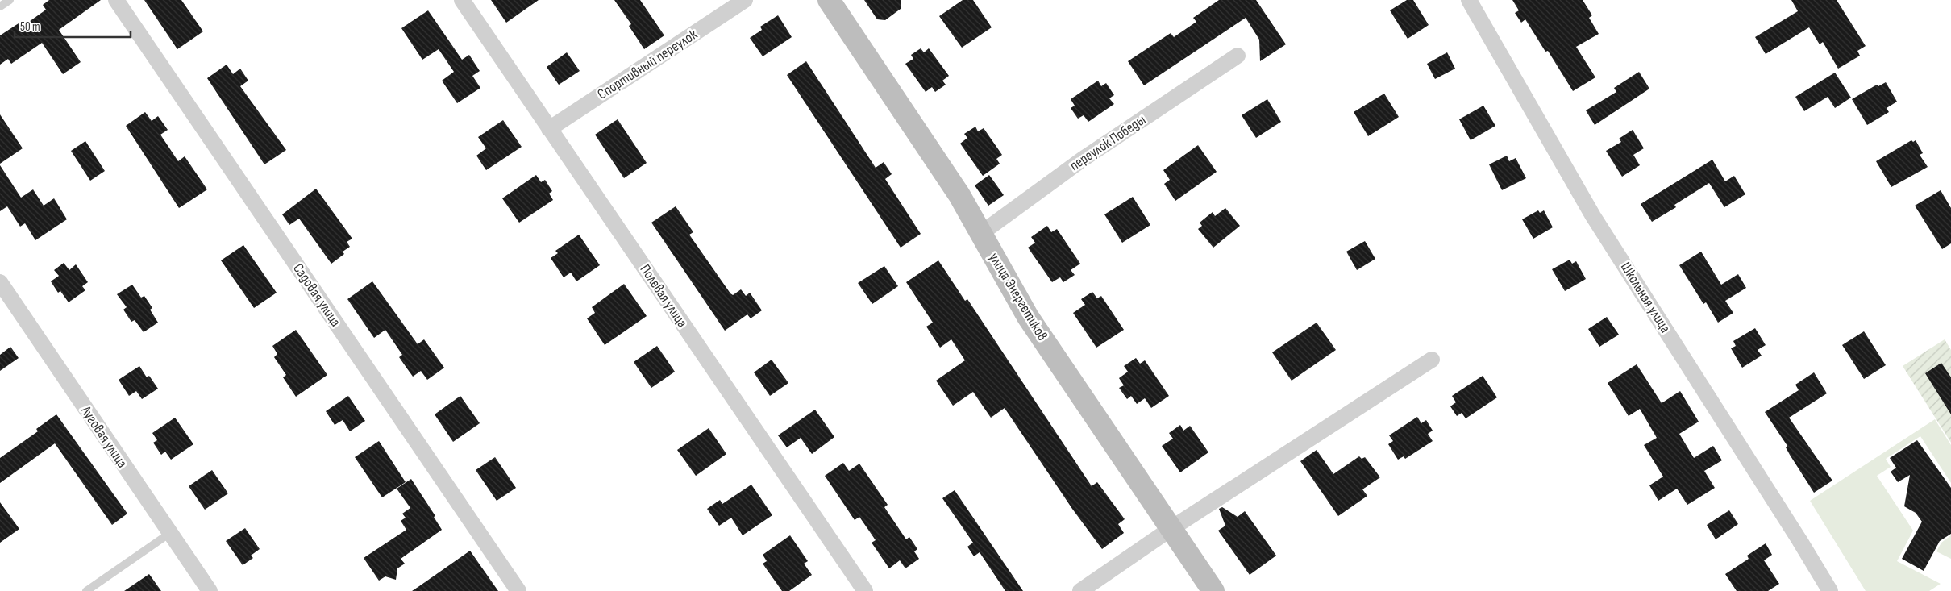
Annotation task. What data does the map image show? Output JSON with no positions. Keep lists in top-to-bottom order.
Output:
{
  "streets": {
    "street": [
      "Спортивный переулок",
      "переулок Победы",
      "Садовая улица",
      "Полевая улица",
      "улица Энергетиков",
      "Школьная улица",
      "Луговая улица"
    ]
  },
  "crossings": [
    ["Спортивный переулок", "Полевая улица"],
    ["переулок Победы", "улица Энергетиков"]
  ],
  "scale_bar": "50 m"
}
